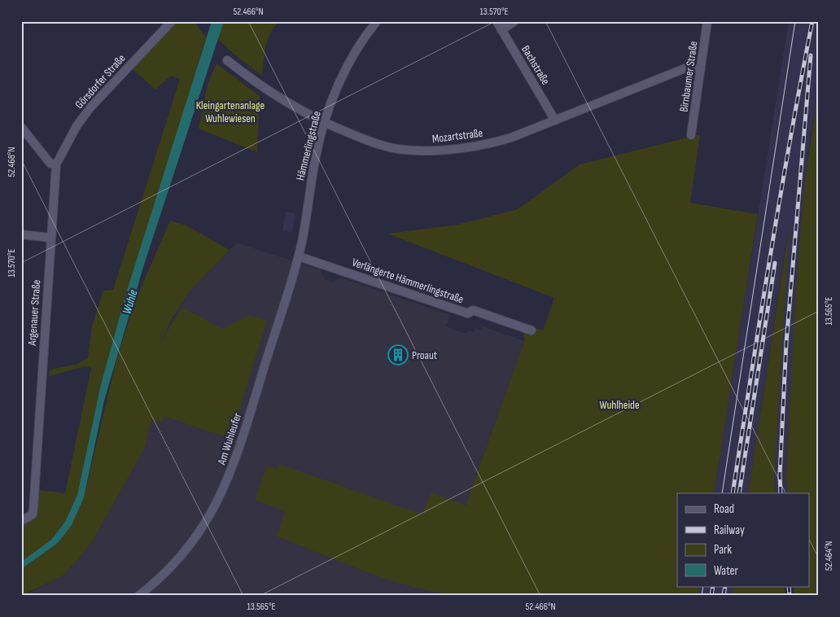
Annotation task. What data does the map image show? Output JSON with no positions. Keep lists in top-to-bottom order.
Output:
{
  "streets": {
    "street": [
      "Bachstraße",
      "Birnbaumer Straße",
      "Görsdorfer Straße",
      "Mozartstraße",
      "Hämmerlingstraße",
      "Verlängerte Hämmerlingstraße",
      "Argenauer Straße",
      "Am Wuhleufer"
    ]
  },
  "crossings": [
    ["Bachstraße", "Mozartstraße"],
    ["Birnbaumer Straße", "Mozartstraße"],
    ["Görsdorfer Straße", "Argenauer Straße"],
    ["Mozartstraße", "Hämmerlingstraße"],
    ["Hämmerlingstraße", "Verlängerte Hämmerlingstraße"],
    ["Hämmerlingstraße", "Am Wuhleufer"],
    ["Verlängerte Hämmerlingstraße", "Am Wuhleufer"]
  ],
  "water": ["Wuhle"],
  "parks": ["Kleingartenanlage Wuhlewiesen", "Wuhlheide"],
  "places": {
    "building": ["Proaut"]
  },
  "legend": [
    "Road",
    "Railway",
    "Park",
    "Water"
  ],
  "coordinates": [
    "52.466°N",
    "13.570°E",
    "52.468°N",
    "13.565°E",
    "52.464°N"
  ]
}
